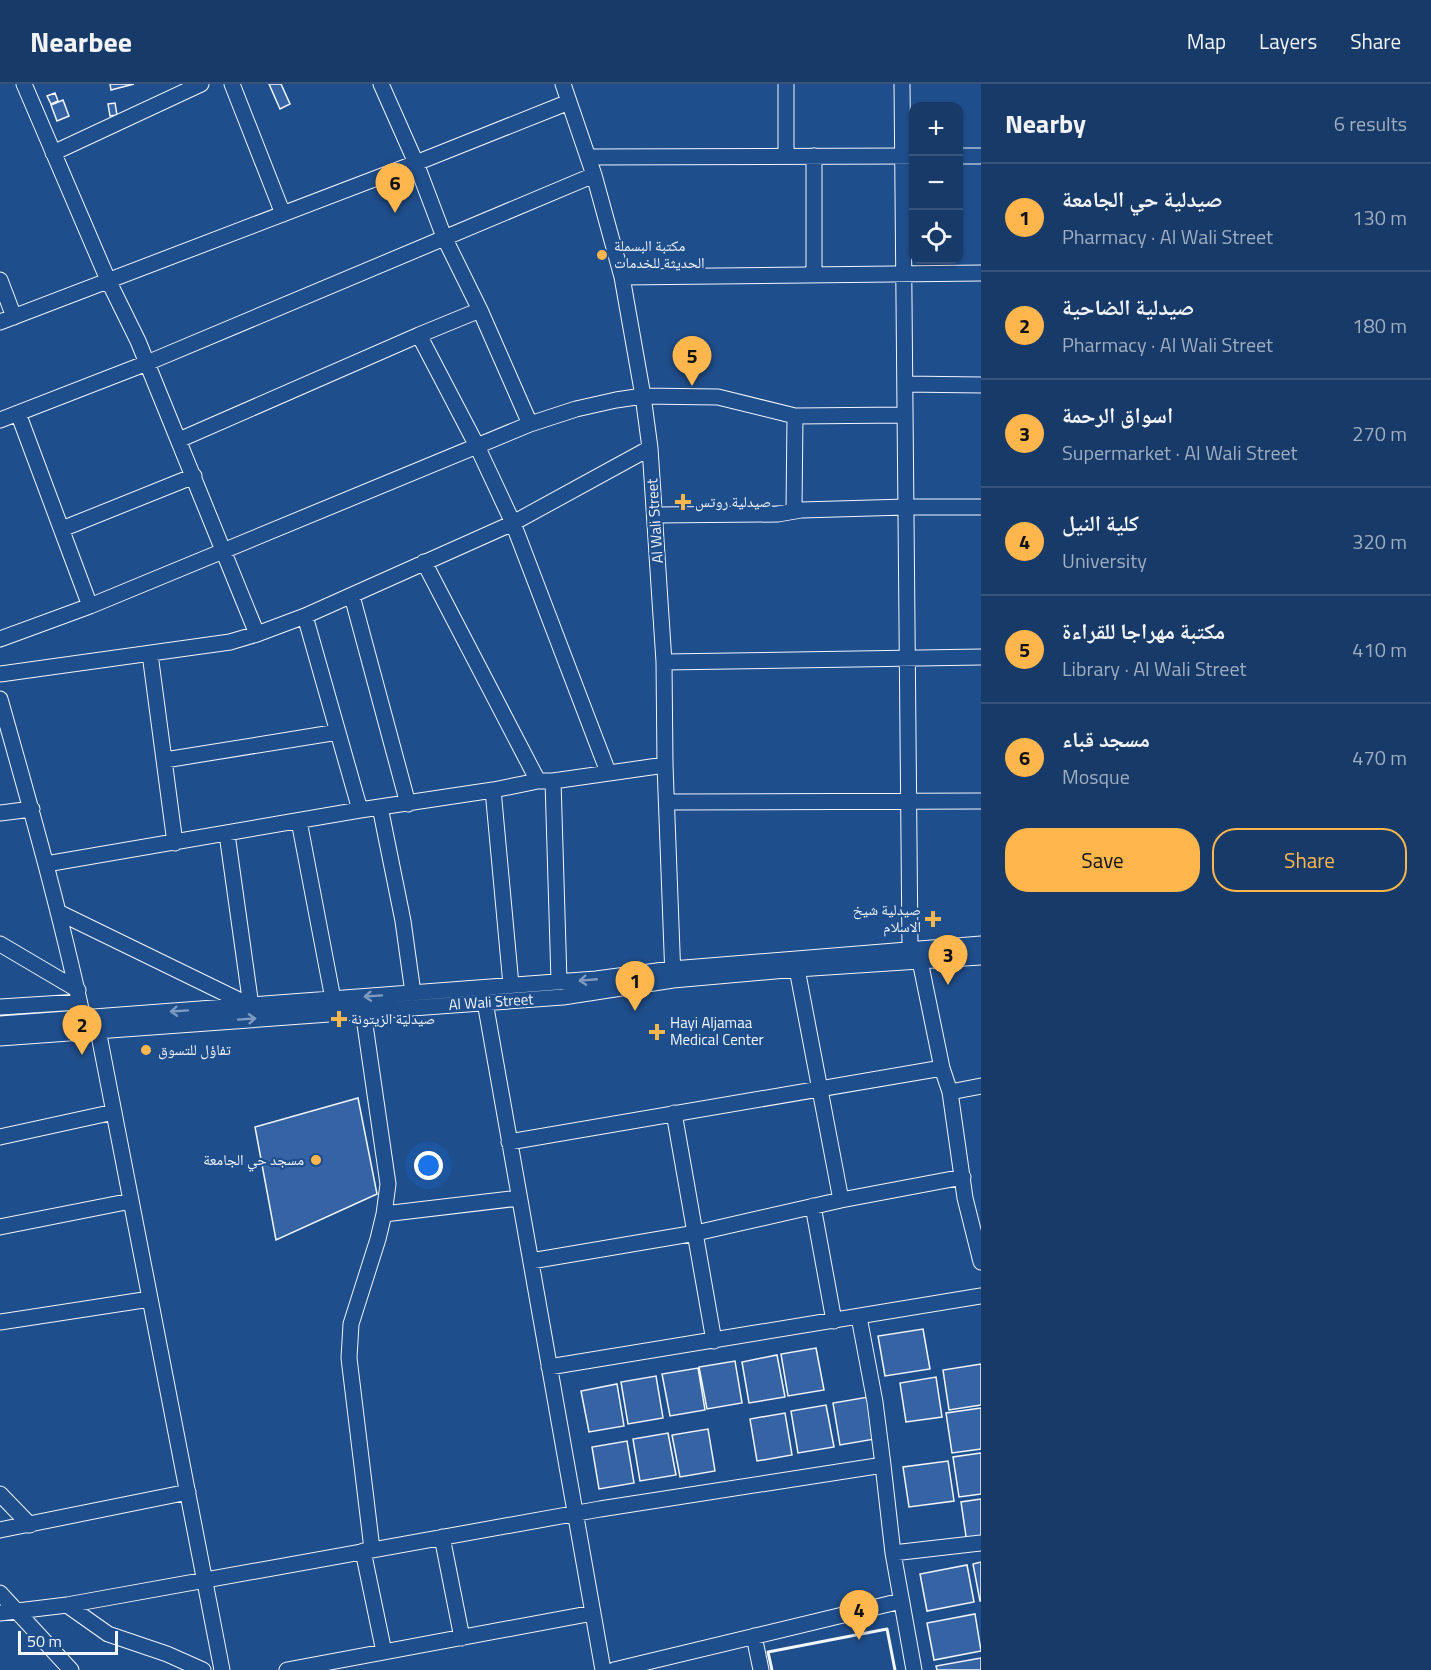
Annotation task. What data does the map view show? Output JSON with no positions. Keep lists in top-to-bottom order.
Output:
{
  "streets": {
    "street": ["Al Wali Street"]
  },
  "places": {
    "other": ["مكتبة البسملة الحديثة للخدمات", "تفاؤل للتسوق", "مسجد حي الجامعة"],
    "health": [
      "صيدلية روتس",
      "صيدلية شيخ الاسلام",
      "صيدلية الزيتونة",
      "Hayi Aljamaa Medical Center"
    ]
  },
  "scale_bar": "50 m",
  "page": {
    "header": "Nearbee",
    "nav": ["Map", "Layers", "Share"],
    "heading": ["Nearby", "6 results"],
    "map_buttons": ["+", "−"],
    "list": [
      {
        "mark": "1",
        "name": "صيدلية حي الجامعة",
        "note": "Pharmacy · Al Wali Street",
        "value": "130 m"
      },
      {
        "mark": "2",
        "name": "صيدلية الضاحية",
        "note": "Pharmacy · Al Wali Street",
        "value": "180 m"
      },
      {
        "mark": "3",
        "name": "اسواق الرحمة",
        "note": "Supermarket · Al Wali Street",
        "value": "270 m"
      },
      {
        "mark": "4",
        "name": "كلية النيل",
        "note": "University",
        "value": "320 m"
      },
      {
        "mark": "5",
        "name": "مكتبة مهراجا للقراءة",
        "note": "Library · Al Wali Street",
        "value": "410 m"
      },
      {
        "mark": "6",
        "name": "مسجد قباء",
        "note": "Mosque",
        "value": "470 m"
      }
    ],
    "pins": [
      "6",
      "5",
      "3",
      "1",
      "2",
      "4"
    ],
    "buttons": ["Save", "Share"],
    "scale": "50 m"
  }
}
